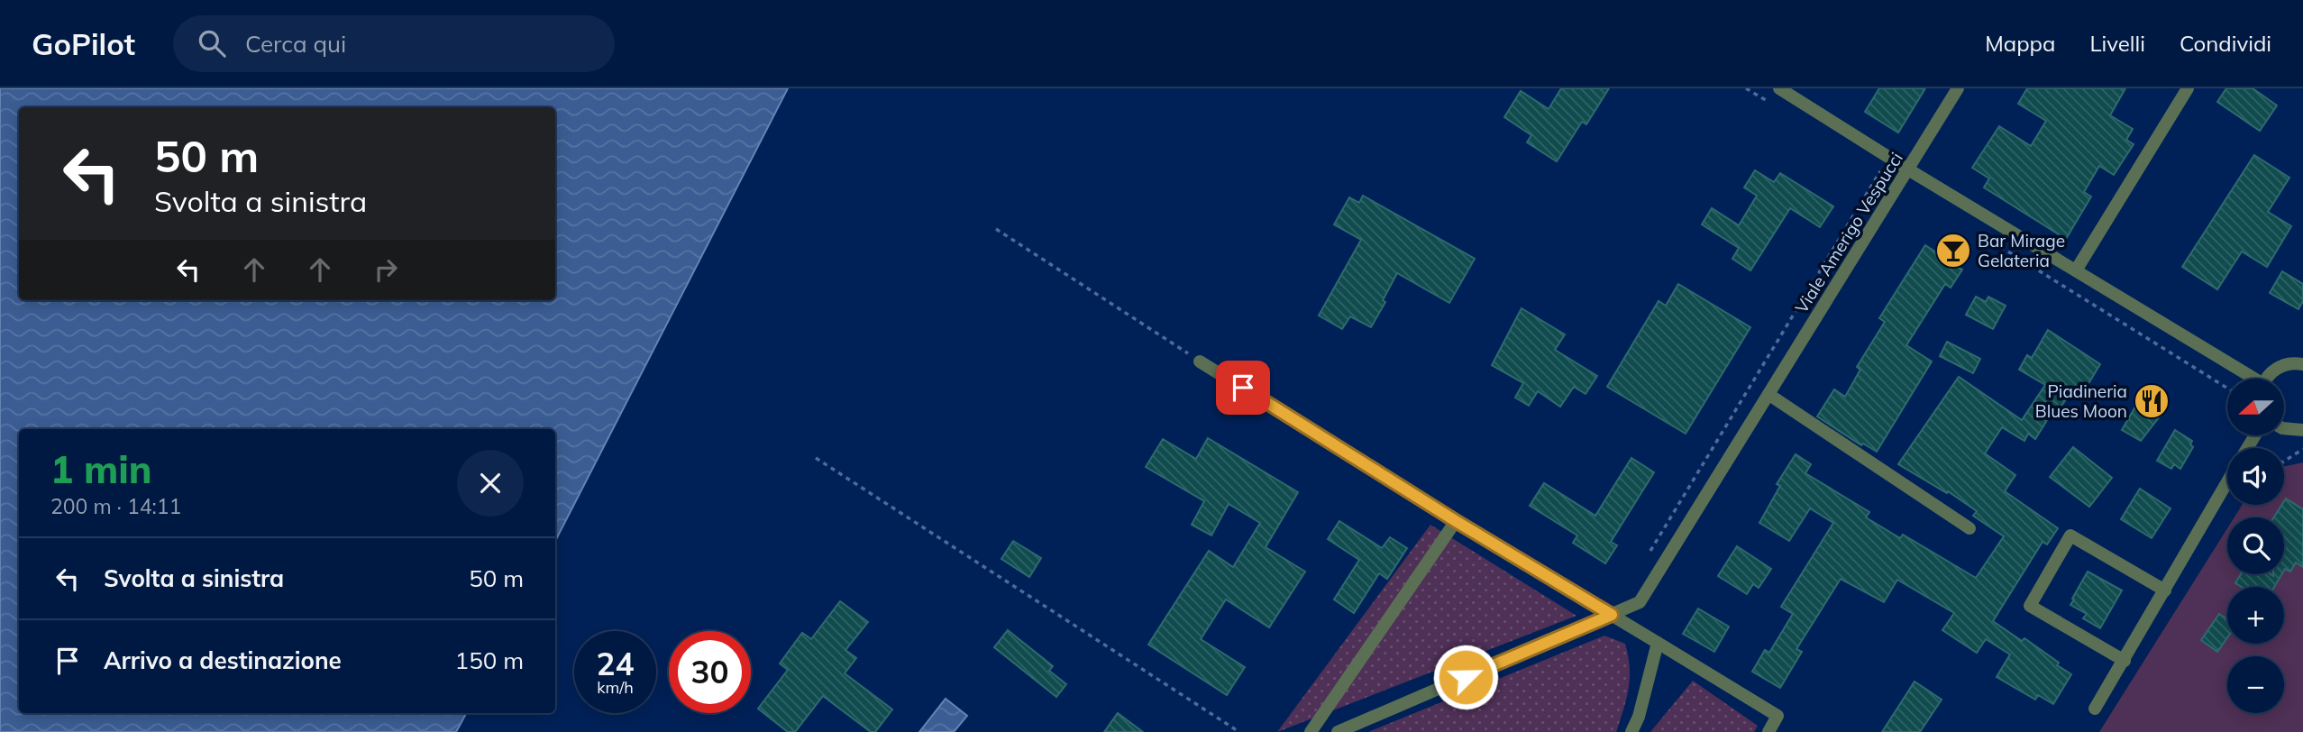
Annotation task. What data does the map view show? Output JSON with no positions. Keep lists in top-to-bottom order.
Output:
{
  "streets": {
    "street": ["Viale Amerigo Vespucci"]
  },
  "places": {
    "bar": ["Bar Mirage Gelateria"],
    "restaurant": ["Piadineria Blues Moon"]
  },
  "north": "left",
  "page": {
    "header": "GoPilot",
    "search": "Cerca qui",
    "nav": ["Mappa", "Livelli", "Condividi"],
    "turn": ["50 m", "Svolta a sinistra"],
    "map_buttons": ["+", "−"],
    "heading": ["1 min", "200 m · 14:11"],
    "list": [
      {
        "name": "Svolta a sinistra",
        "value": "50 m"
      },
      {
        "name": "Arrivo a destinazione",
        "value": "150 m"
      }
    ],
    "speed": "24 km/h",
    "limit": "30"
  }
}
